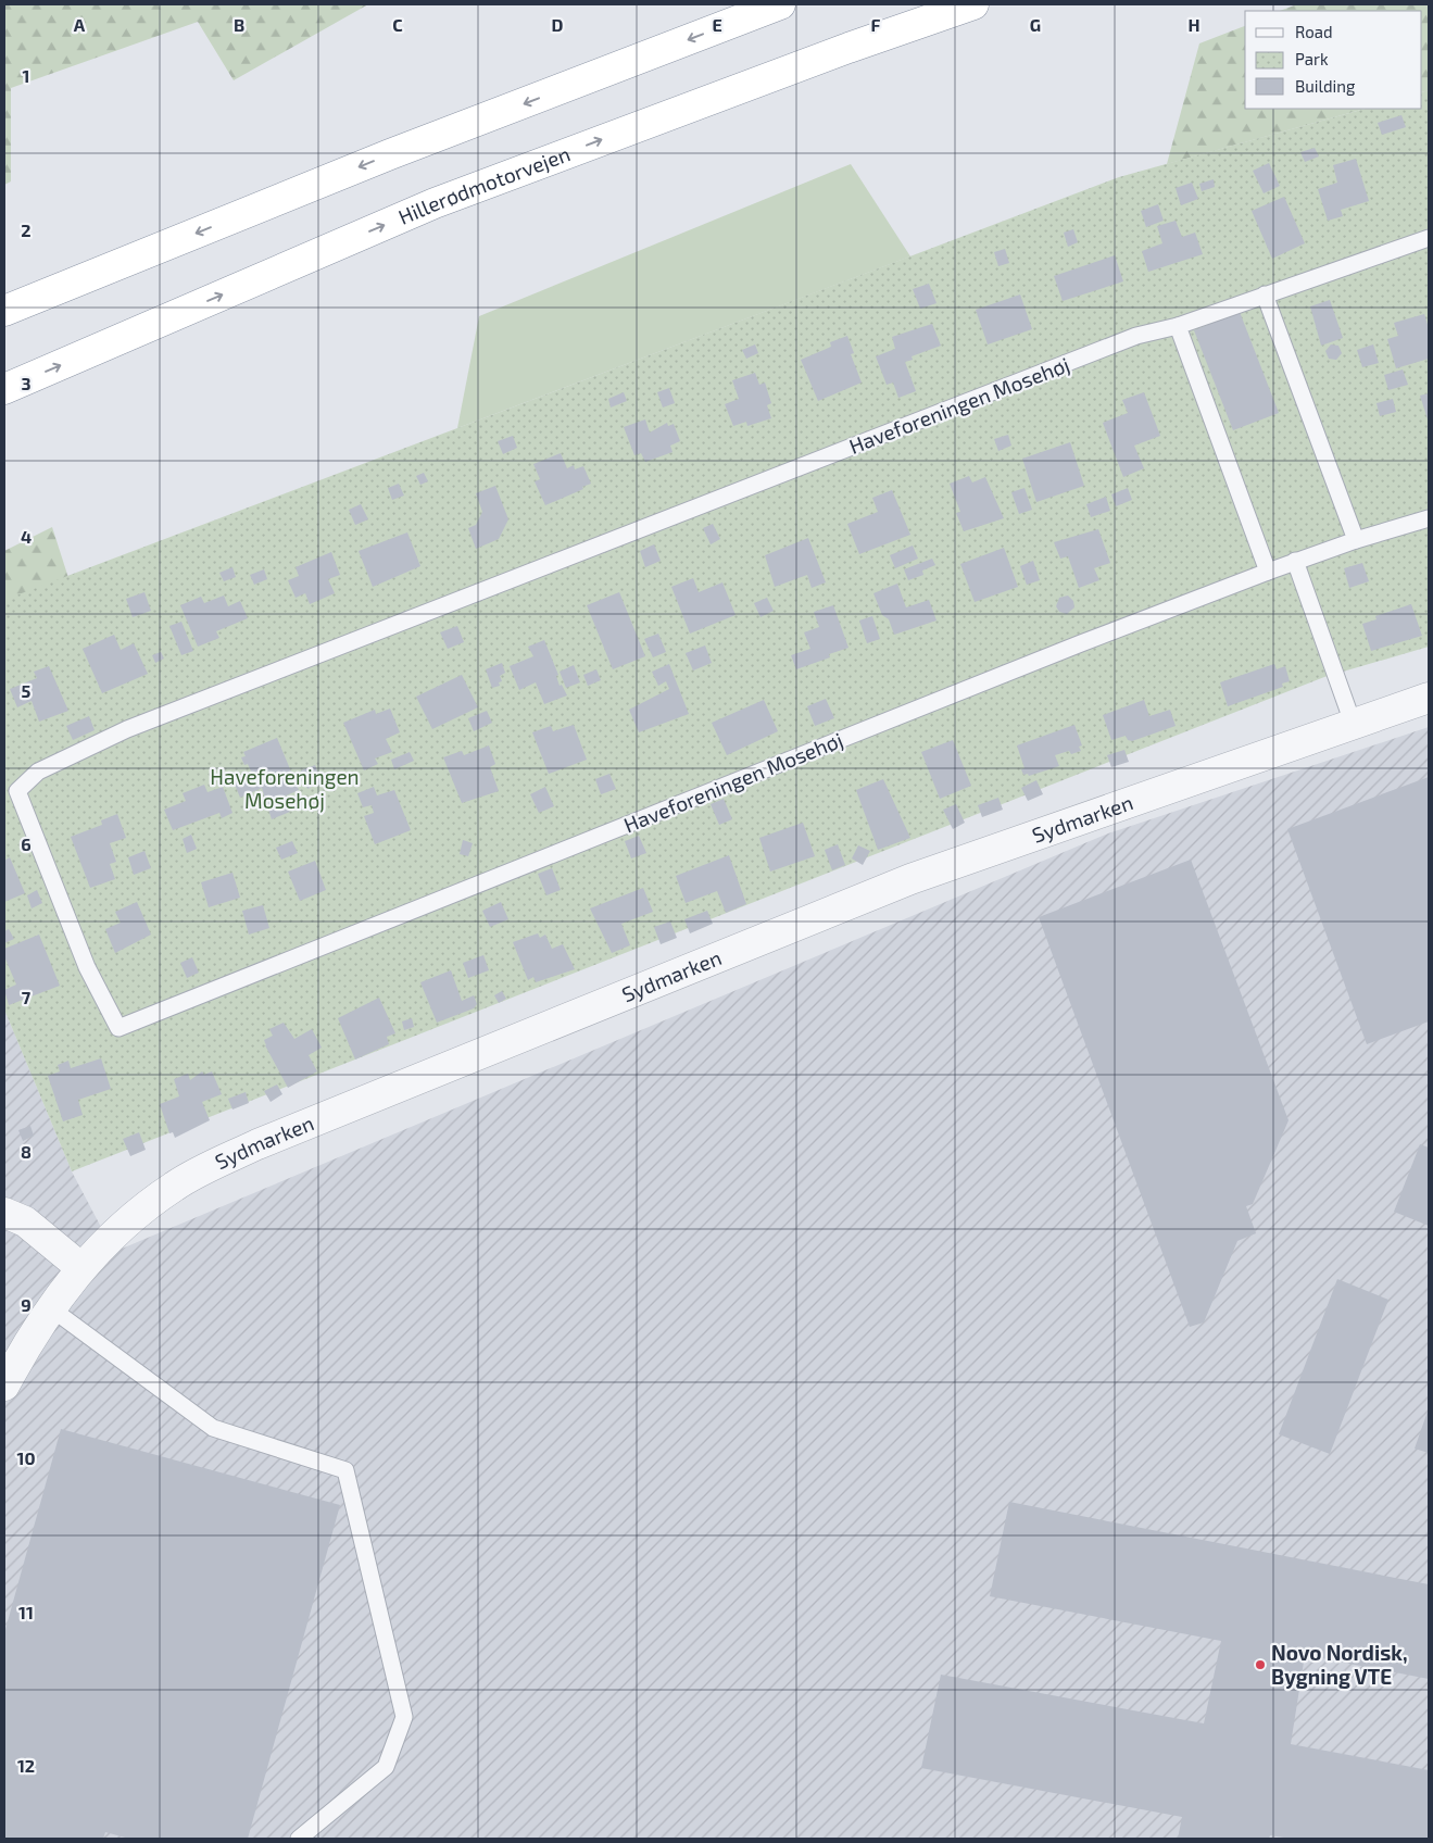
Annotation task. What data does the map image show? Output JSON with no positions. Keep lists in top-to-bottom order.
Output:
{
  "streets": {
    "highway": ["Hillerødmotorvejen"],
    "street": ["Sydmarken"],
    "lane": ["Haveforeningen Mosehøj"]
  },
  "parks": ["Haveforeningen Mosehøj"],
  "places": ["Novo Nordisk, Bygning VTE"],
  "legend": ["Road", "Park", "Building"],
  "grid": {
    "columns": [
      "A",
      "B",
      "C",
      "D",
      "E",
      "F",
      "G",
      "H"
    ],
    "rows": [
      "1",
      "2",
      "3",
      "4",
      "5",
      "6",
      "7",
      "8",
      "9",
      "10",
      "11",
      "12"
    ]
  }
}
